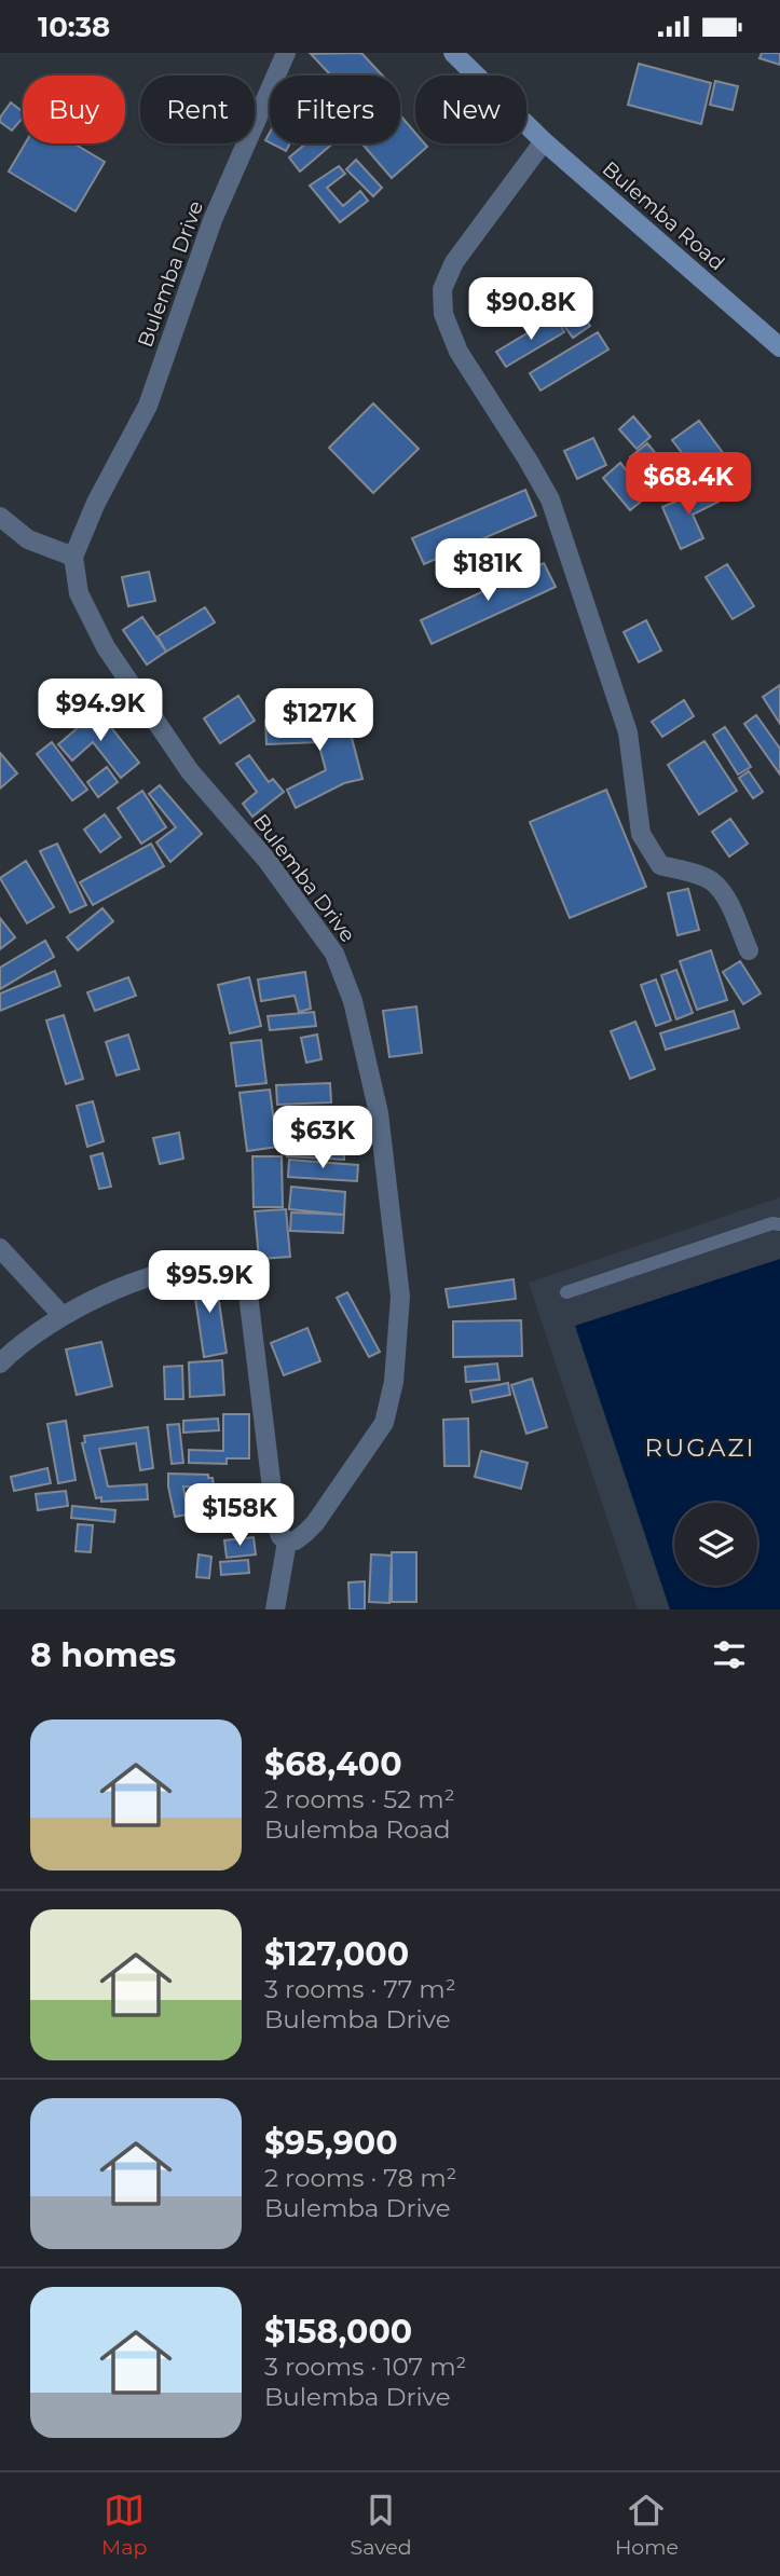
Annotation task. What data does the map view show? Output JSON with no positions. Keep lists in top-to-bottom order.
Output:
{
  "streets": {
    "main road": ["Bulemba Road"],
    "street": ["Bulemba Drive"]
  },
  "districts": ["RUGAZI"],
  "page": {
    "status": "10:38",
    "chip": [
      "Buy",
      "Rent",
      "Filters",
      "New"
    ],
    "price": [
      "$90.8K",
      "$68.4K",
      "$181K",
      "$94.9K",
      "$127K",
      "$63K",
      "$95.9K",
      "$158K"
    ],
    "heading": "8 homes",
    "list": [
      {
        "name": "$68,400",
        "note": "2 rooms · 52 m² · Bulemba Road"
      },
      {
        "name": "$127,000",
        "note": "3 rooms · 77 m² · Bulemba Drive"
      },
      {
        "name": "$95,900",
        "note": "2 rooms · 78 m² · Bulemba Drive"
      },
      {
        "name": "$158,000",
        "note": "3 rooms · 107 m² · Bulemba Drive"
      }
    ],
    "tabs": ["Map", "Saved", "Home"]
  }
}
